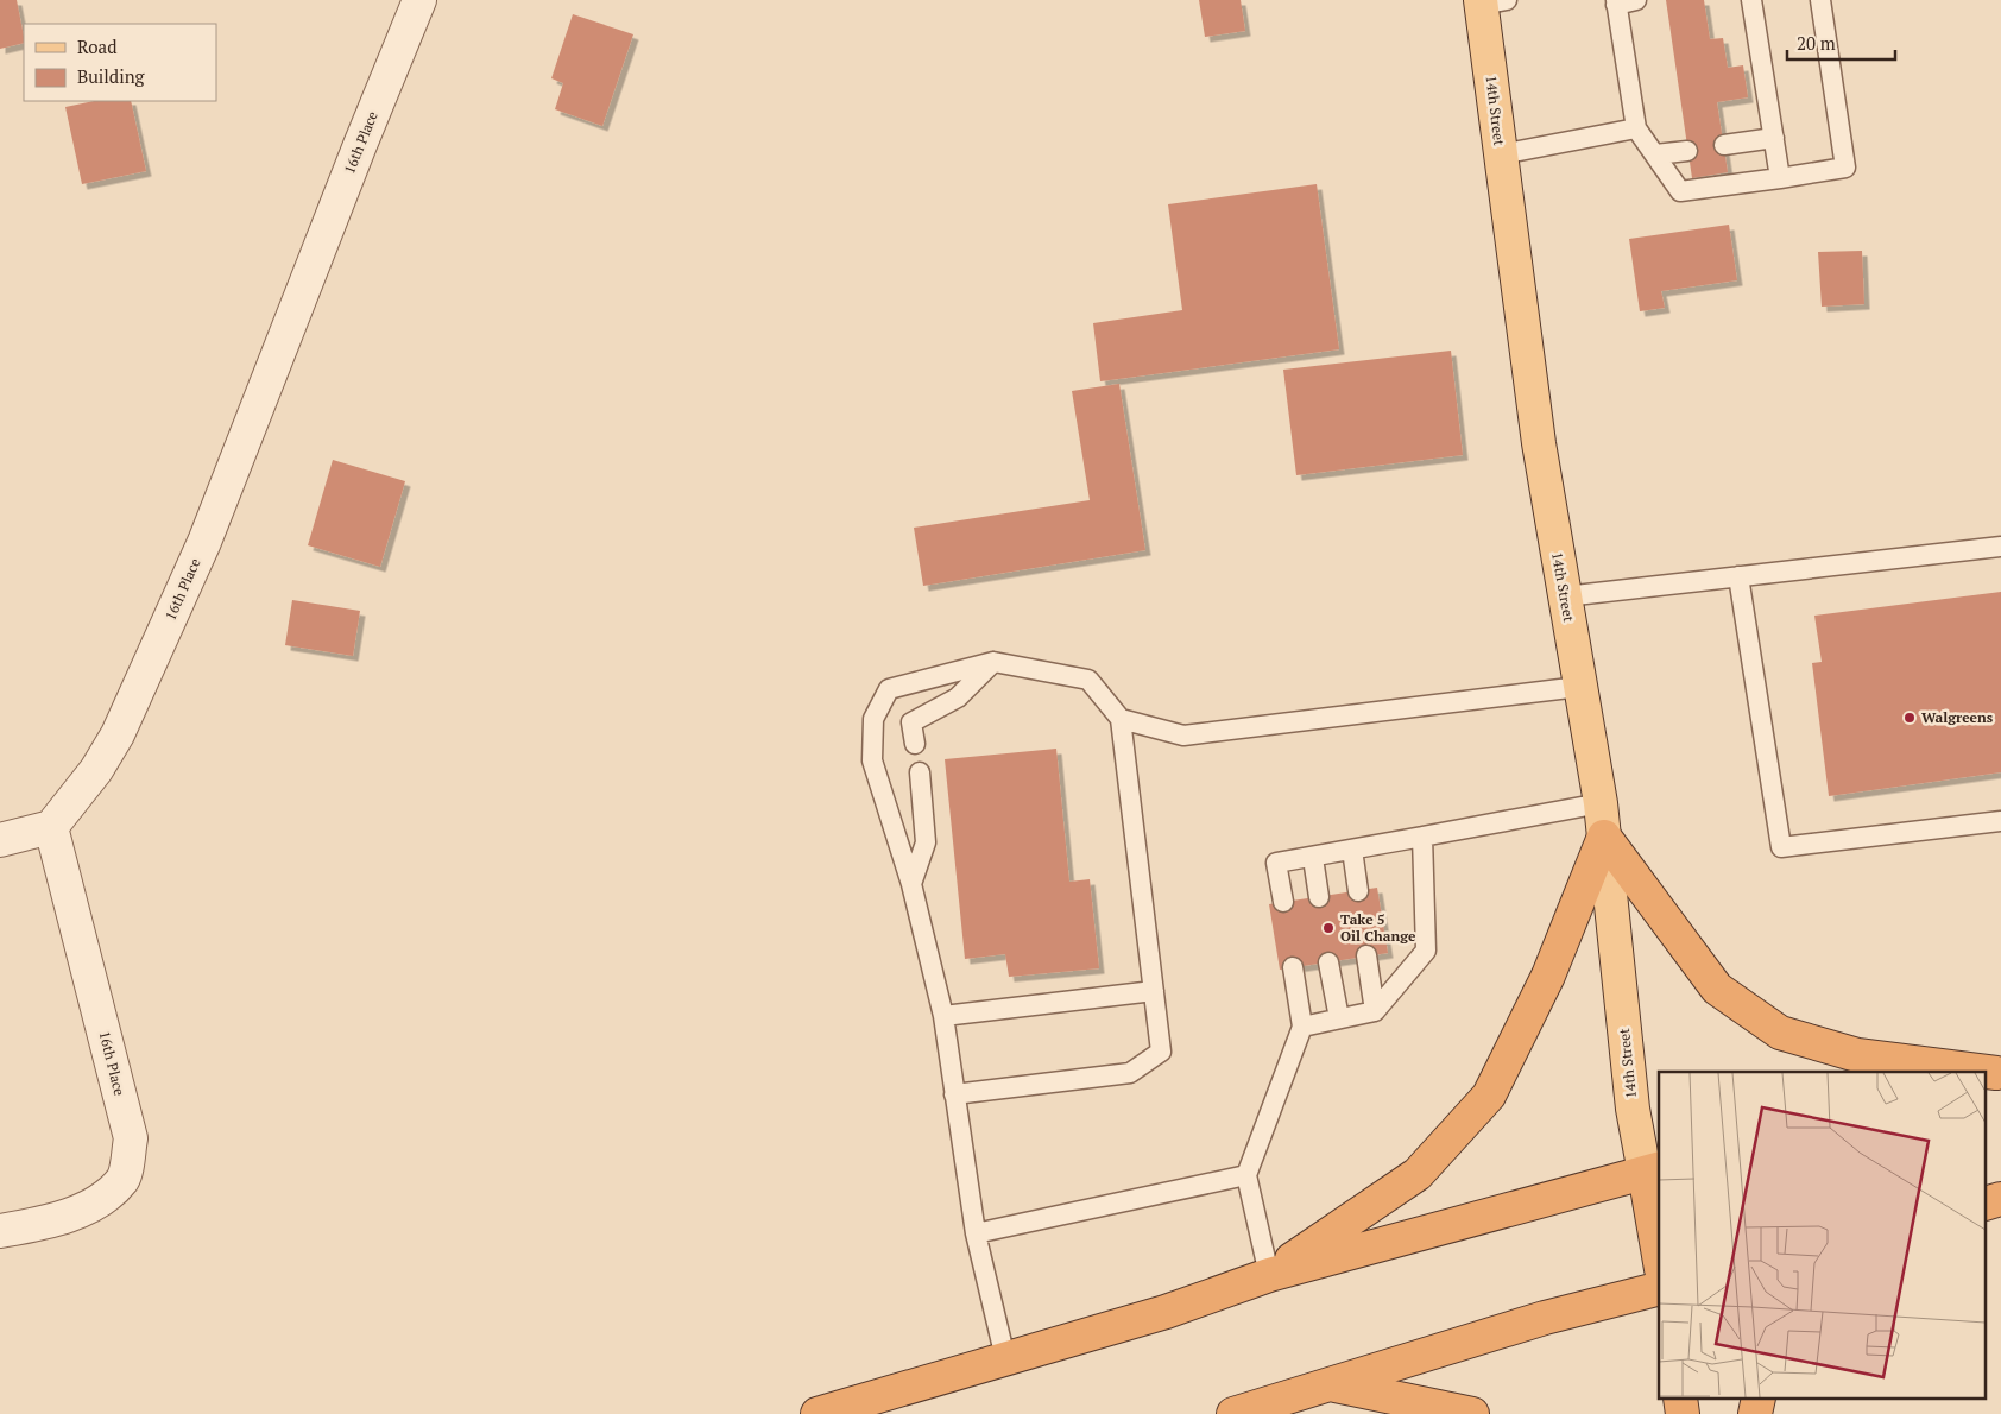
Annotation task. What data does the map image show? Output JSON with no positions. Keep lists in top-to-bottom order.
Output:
{
  "streets": {
    "main road": ["14th Street"],
    "street": ["16th Place"]
  },
  "places": ["Walgreens", "Take 5 Oil Change"],
  "legend": ["Road", "Building"],
  "scale_bar": "20 m"
}
